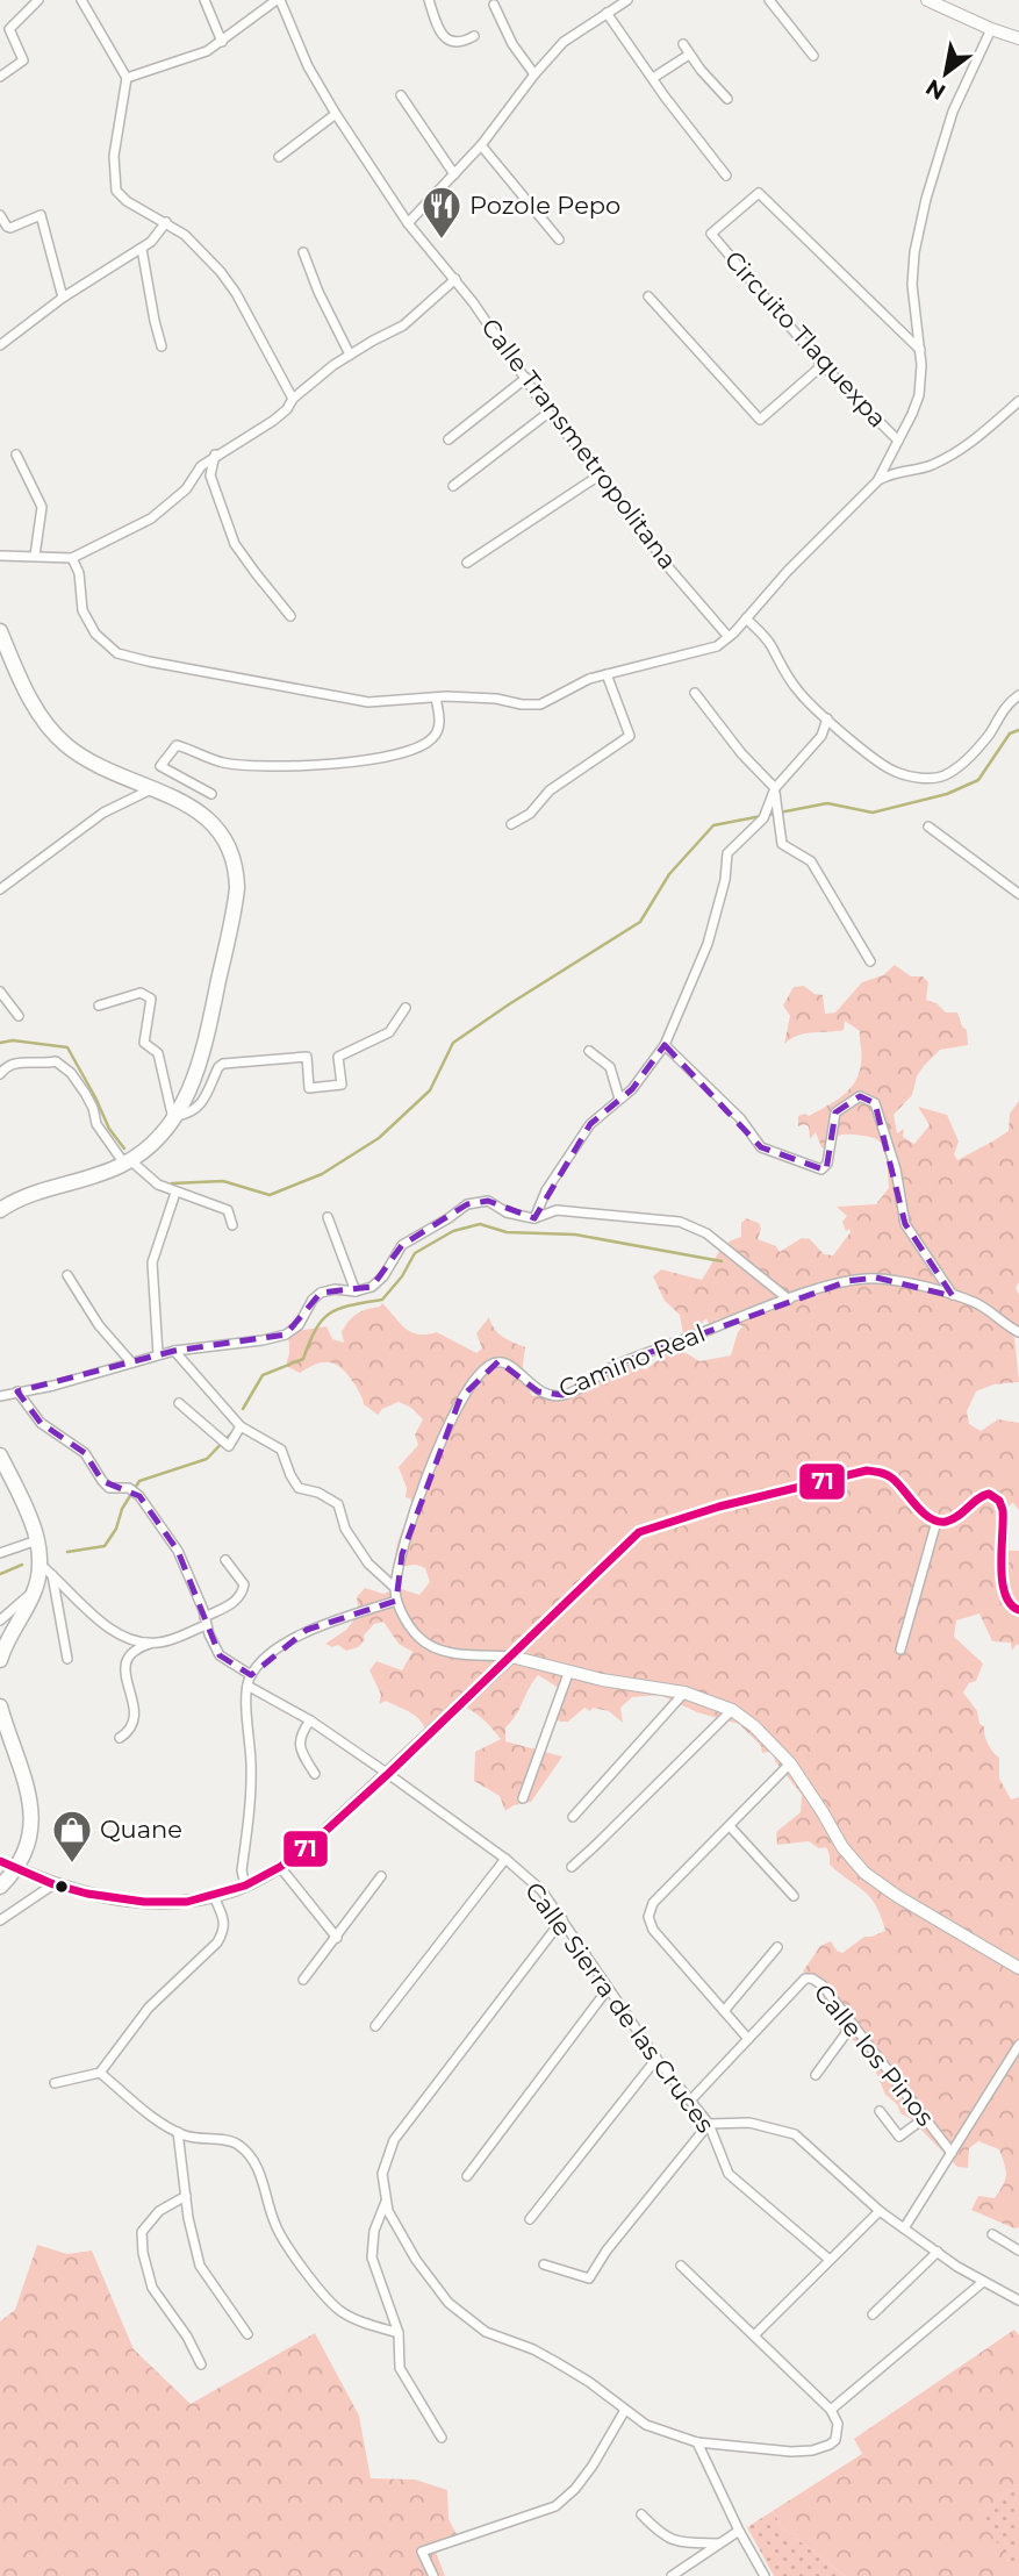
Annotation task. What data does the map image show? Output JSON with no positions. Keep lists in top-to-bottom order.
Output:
{
  "streets": {
    "street": [
      "Circuito Tlaquexpa",
      "Calle Transmetropolitana",
      "Camino Real",
      "Calle Sierra de las Cruces",
      "Calle los Pinos"
    ]
  },
  "crossings": [
    ["Calle Sierra de las Cruces", "Calle los Pinos"]
  ],
  "places": {
    "restaurant": ["Pozole Pepo"],
    "shop": ["Quane"]
  },
  "lines": ["transit line 71"],
  "north": "bottom left"
}
